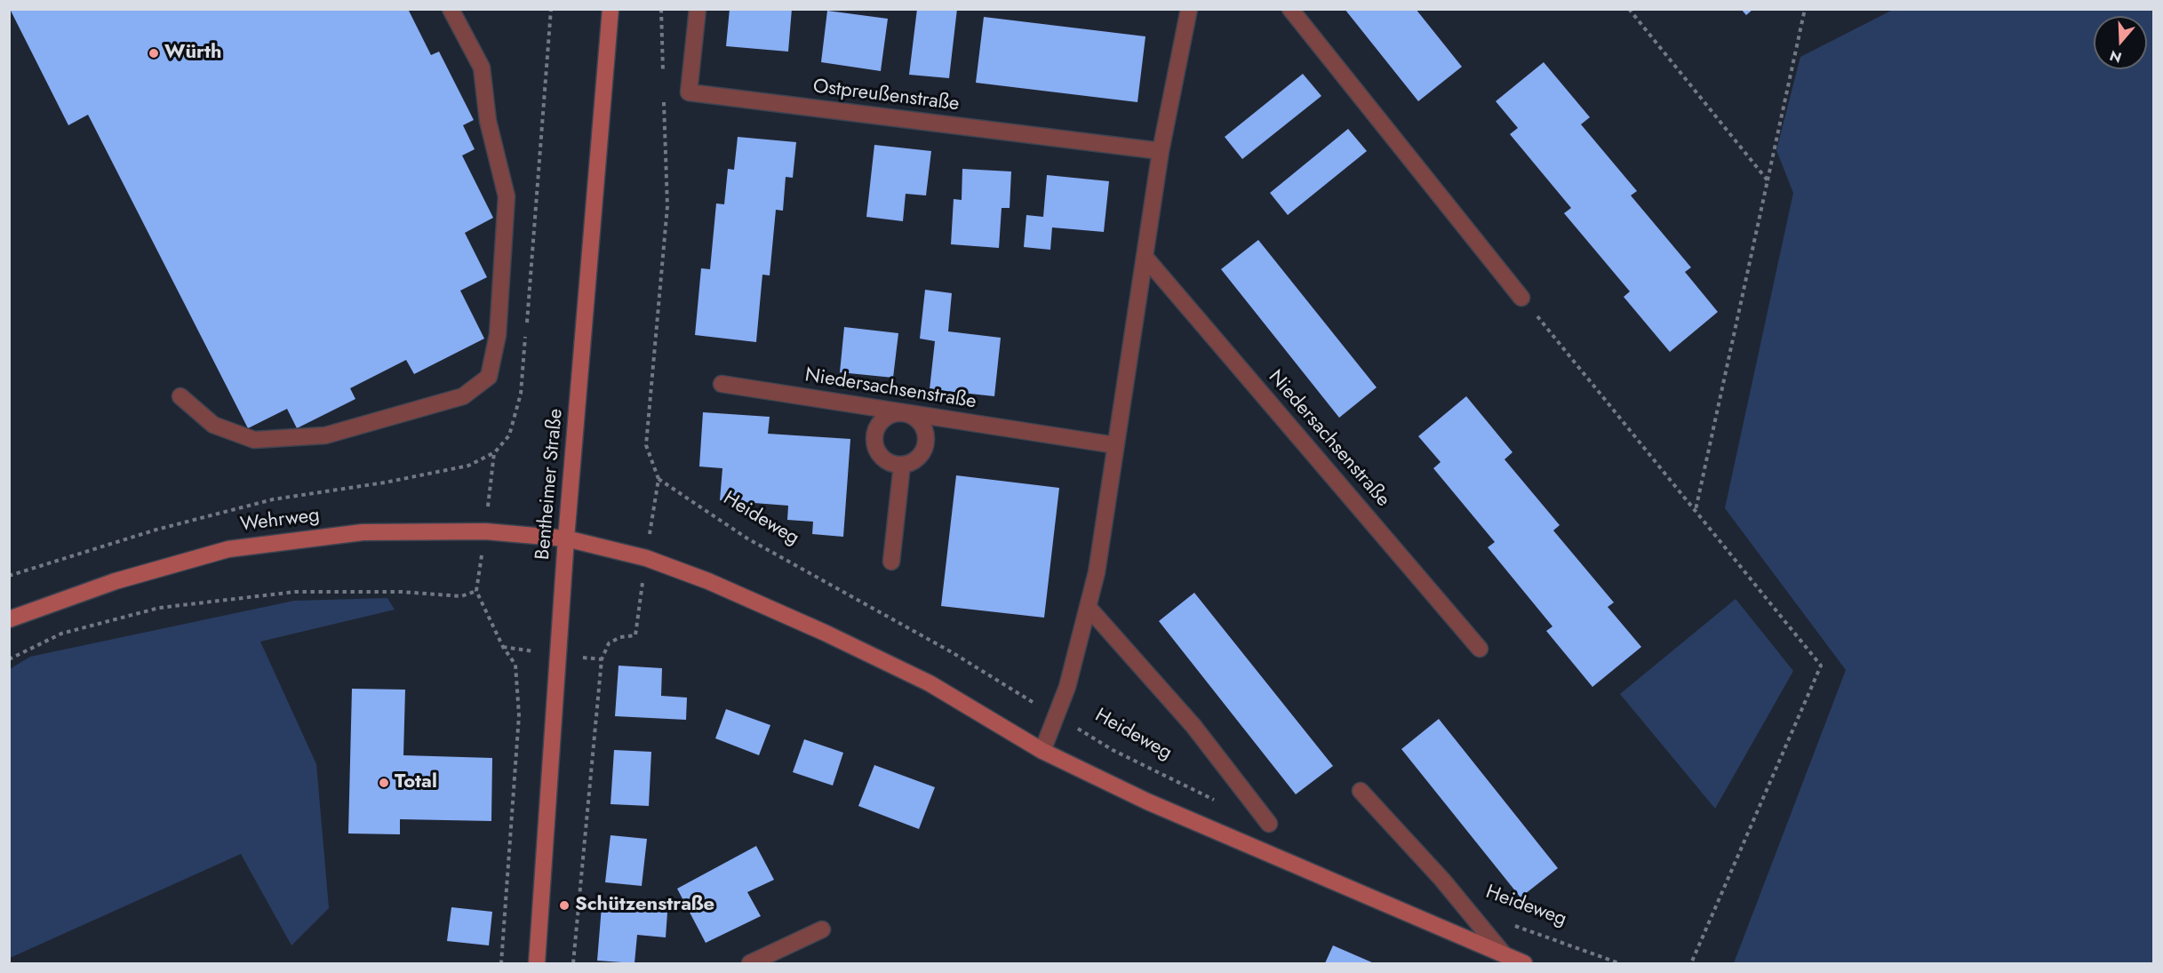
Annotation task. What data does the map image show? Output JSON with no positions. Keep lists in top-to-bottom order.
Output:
{
  "streets": {
    "street": [
      "Ostpreußenstraße",
      "Niedersachsenstraße",
      "Bentheimer Straße",
      "Wehrweg"
    ],
    "path": ["Heideweg"]
  },
  "crossings": [
    ["Bentheimer Straße", "Wehrweg"]
  ],
  "places": ["Würth", "Total", "Schützenstraße"],
  "north": "bottom"
}
